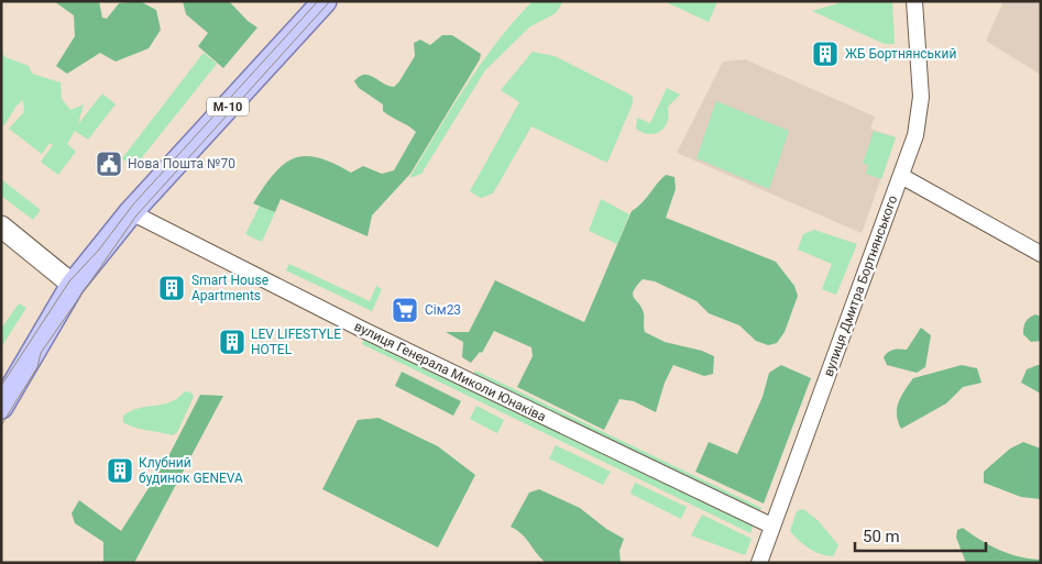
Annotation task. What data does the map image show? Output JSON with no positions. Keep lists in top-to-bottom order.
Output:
{
  "streets": {
    "main road": ["М-10"],
    "street": ["вулиця Дмитра Бортнянського", "вулиця Генерала Миколи Юнаківа"]
  },
  "crossings": [
    ["М-10", "вулиця Генерала Миколи Юнаківа"],
    ["вулиця Дмитра Бортнянського", "вулиця Генерала Миколи Юнаківа"]
  ],
  "places": {
    "building": [
      "ЖБ Бортнянський",
      "Smart House Apartments",
      "LEV LIFESTYLE HOTEL",
      "Клубний будинок GENEVA"
    ],
    "public building": ["Нова Пошта №70"],
    "supermarket": ["Сім23"]
  },
  "scale_bar": "50 m"
}
